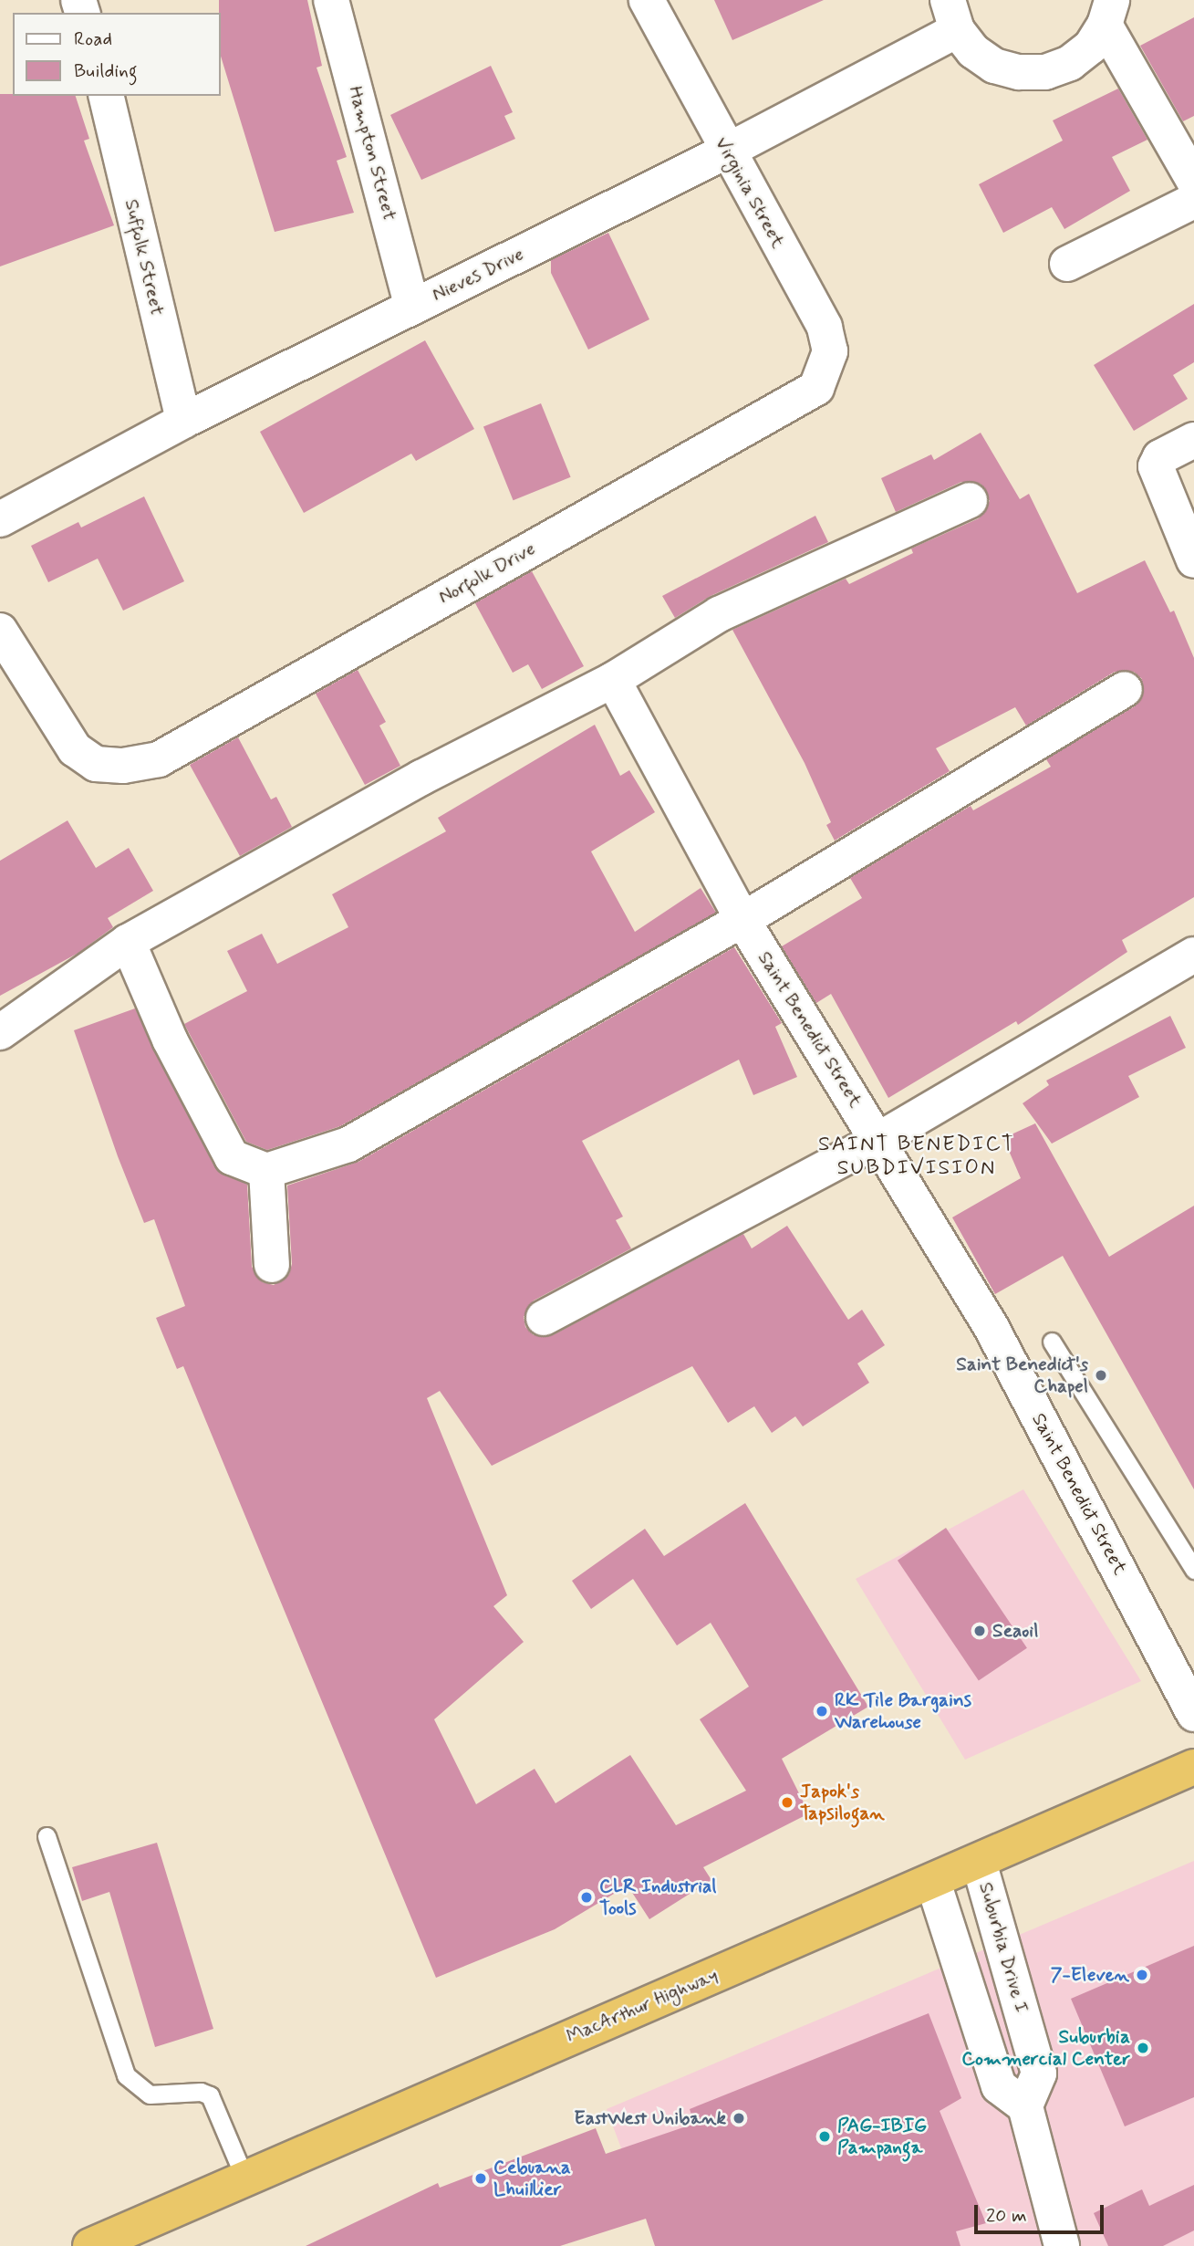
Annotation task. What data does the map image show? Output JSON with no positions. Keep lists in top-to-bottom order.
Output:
{
  "streets": {
    "highway": ["MacArthur Highway"],
    "street": [
      "Hampton Street",
      "Virginia Street",
      "Suffolk Street",
      "Nieves Drive",
      "Norfolk Drive",
      "Saint Benedict Street",
      "Suburbia Drive I"
    ]
  },
  "crossings": [
    ["Hampton Street", "Nieves Drive"],
    ["Virginia Street", "Nieves Drive"],
    ["Virginia Street", "Norfolk Drive"],
    ["Suffolk Street", "Nieves Drive"],
    ["Suburbia Drive I", "MacArthur Highway"]
  ],
  "districts": ["SAINT BENEDICT SUBDIVISION"],
  "places": [
    "Saint Benedict's Chapel",
    "Seaoil",
    "RK Tile Bargains Warehouse",
    "Japok's Tapsilogan",
    "CLR Industrial Tools",
    "7-Eleven",
    "Suburbia Commercial Center",
    "EastWest Unibank",
    "PAG-IBIG Pampanga",
    "Cebuana Lhuillier"
  ],
  "legend": ["Road", "Building"],
  "scale_bar": "20 m"
}
